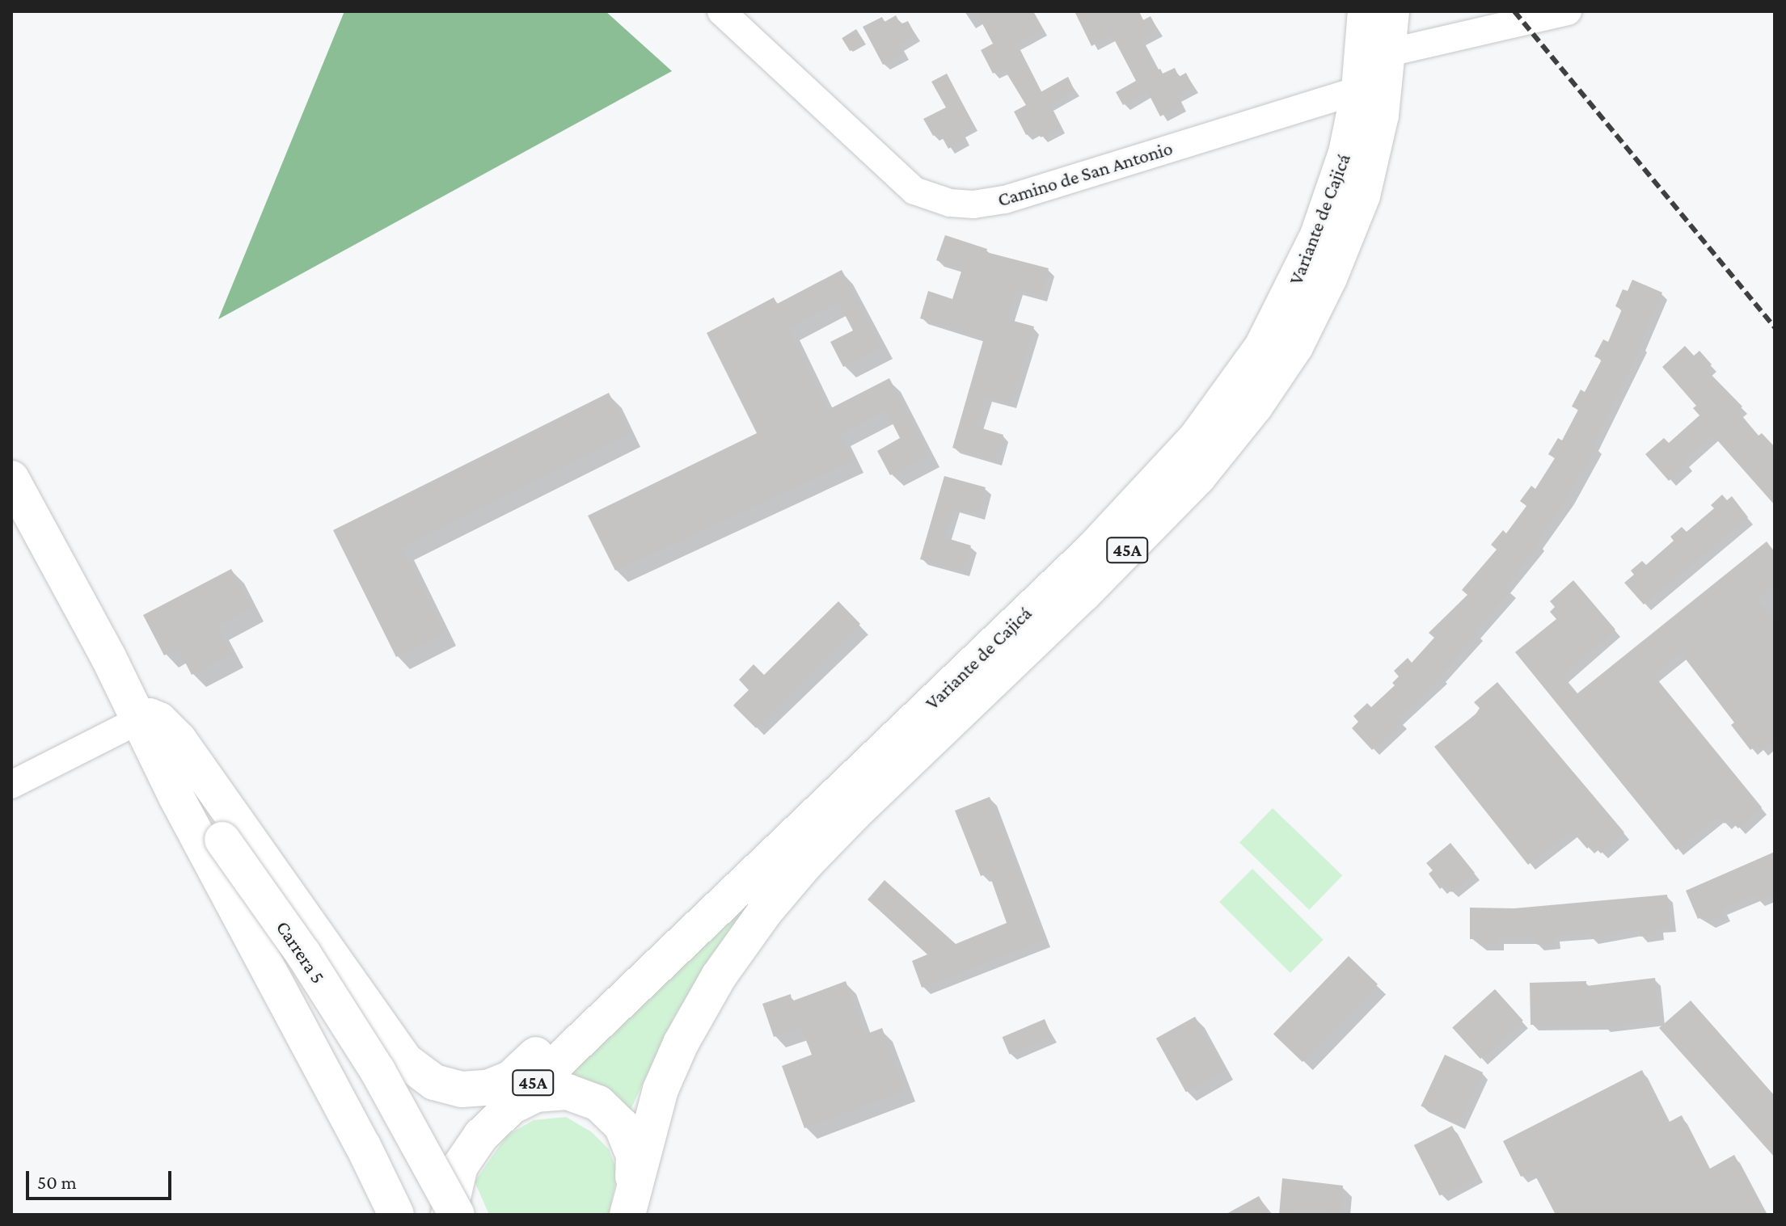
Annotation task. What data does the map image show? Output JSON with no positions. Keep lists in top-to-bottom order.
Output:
{
  "streets": {
    "main road": ["Variante de Cajicá", "45A", "Carrera 5"],
    "street": ["Camino de San Antonio"]
  },
  "crossings": [
    ["Camino de San Antonio", "Variante de Cajicá"]
  ],
  "scale_bar": "50 m"
}
